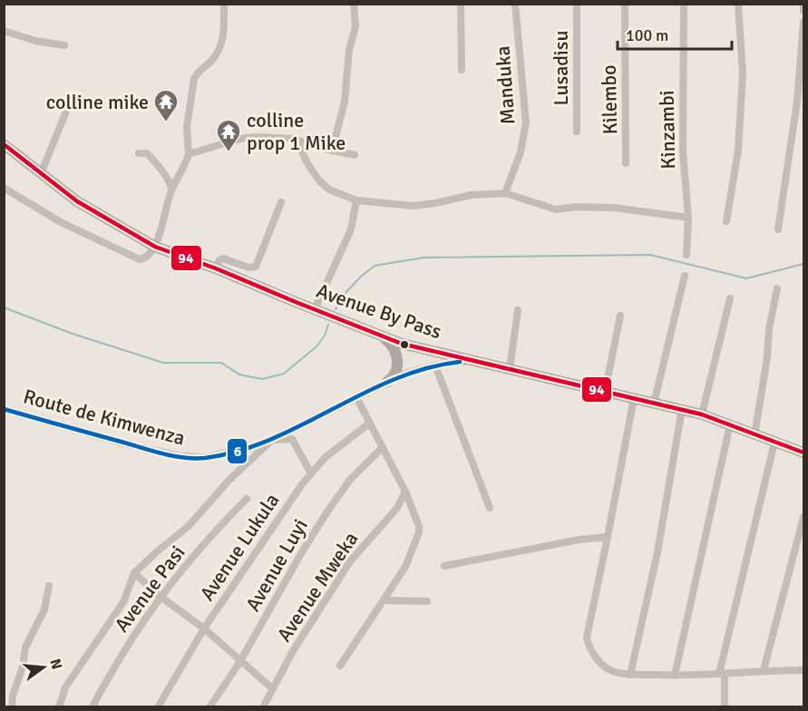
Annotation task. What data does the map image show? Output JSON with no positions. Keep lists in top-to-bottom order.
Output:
{
  "streets": {
    "highway": ["Avenue By Pass"],
    "street": [
      "Lusadisu",
      "Manduka",
      "Kilembo",
      "Kinzambi",
      "Route de Kimwenza",
      "Avenue Lukula",
      "Avenue Luyi",
      "Avenue Mweka",
      "Avenue Pasi"
    ]
  },
  "crossings": [
    ["Avenue By Pass", "Route de Kimwenza"]
  ],
  "places": {
    "temple": ["colline mike", "colline prop 1 Mike"]
  },
  "lines": ["transit line 94", "transit line 6"],
  "scale_bar": "100 m",
  "north": "right"
}
